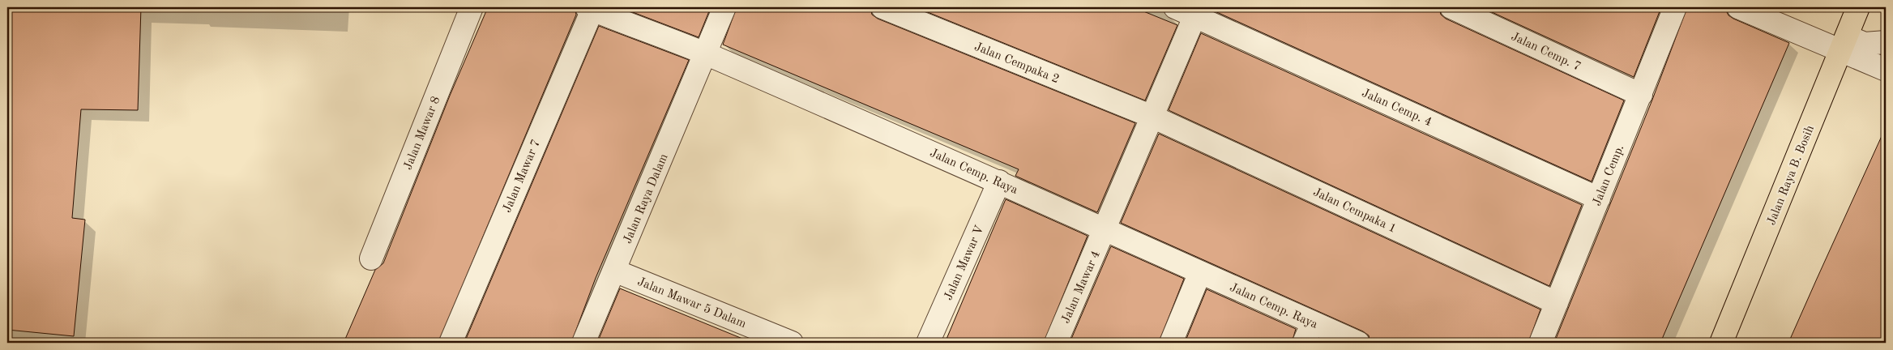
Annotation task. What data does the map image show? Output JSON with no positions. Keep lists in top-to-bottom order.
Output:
{
  "streets": {
    "main road": ["Jalan Raya B. Bosih"],
    "street": [
      "Jalan Cemp. 7",
      "Jalan Cempaka 2",
      "Jalan Cemp. 4",
      "Jalan Mawar 8",
      "Jalan Cemp. Raya",
      "Jalan Cemp.",
      "Jalan Mawar 7",
      "Jalan Raya Dalam",
      "Jalan Cempaka 1",
      "Jalan Mawar V",
      "Jalan Mawar 4",
      "Jalan Mawar 5 Dalam"
    ]
  },
  "crossings": [
    ["Jalan Cemp. 7", "Jalan Cemp."],
    ["Jalan Cempaka 2", "Jalan Cempaka 1"],
    ["Jalan Cempaka 2", "Jalan Mawar 4"],
    ["Jalan Cemp. 4", "Jalan Cemp."],
    ["Jalan Cemp. 4", "Jalan Mawar 4"],
    ["Jalan Cemp. Raya", "Jalan Mawar 7"],
    ["Jalan Cemp. Raya", "Jalan Raya Dalam"],
    ["Jalan Cemp. Raya", "Jalan Mawar V"],
    ["Jalan Cemp. Raya", "Jalan Mawar 4"],
    ["Jalan Cemp.", "Jalan Cempaka 1"],
    ["Jalan Raya Dalam", "Jalan Mawar 5 Dalam"],
    ["Jalan Cempaka 1", "Jalan Mawar 4"]
  ]
}
